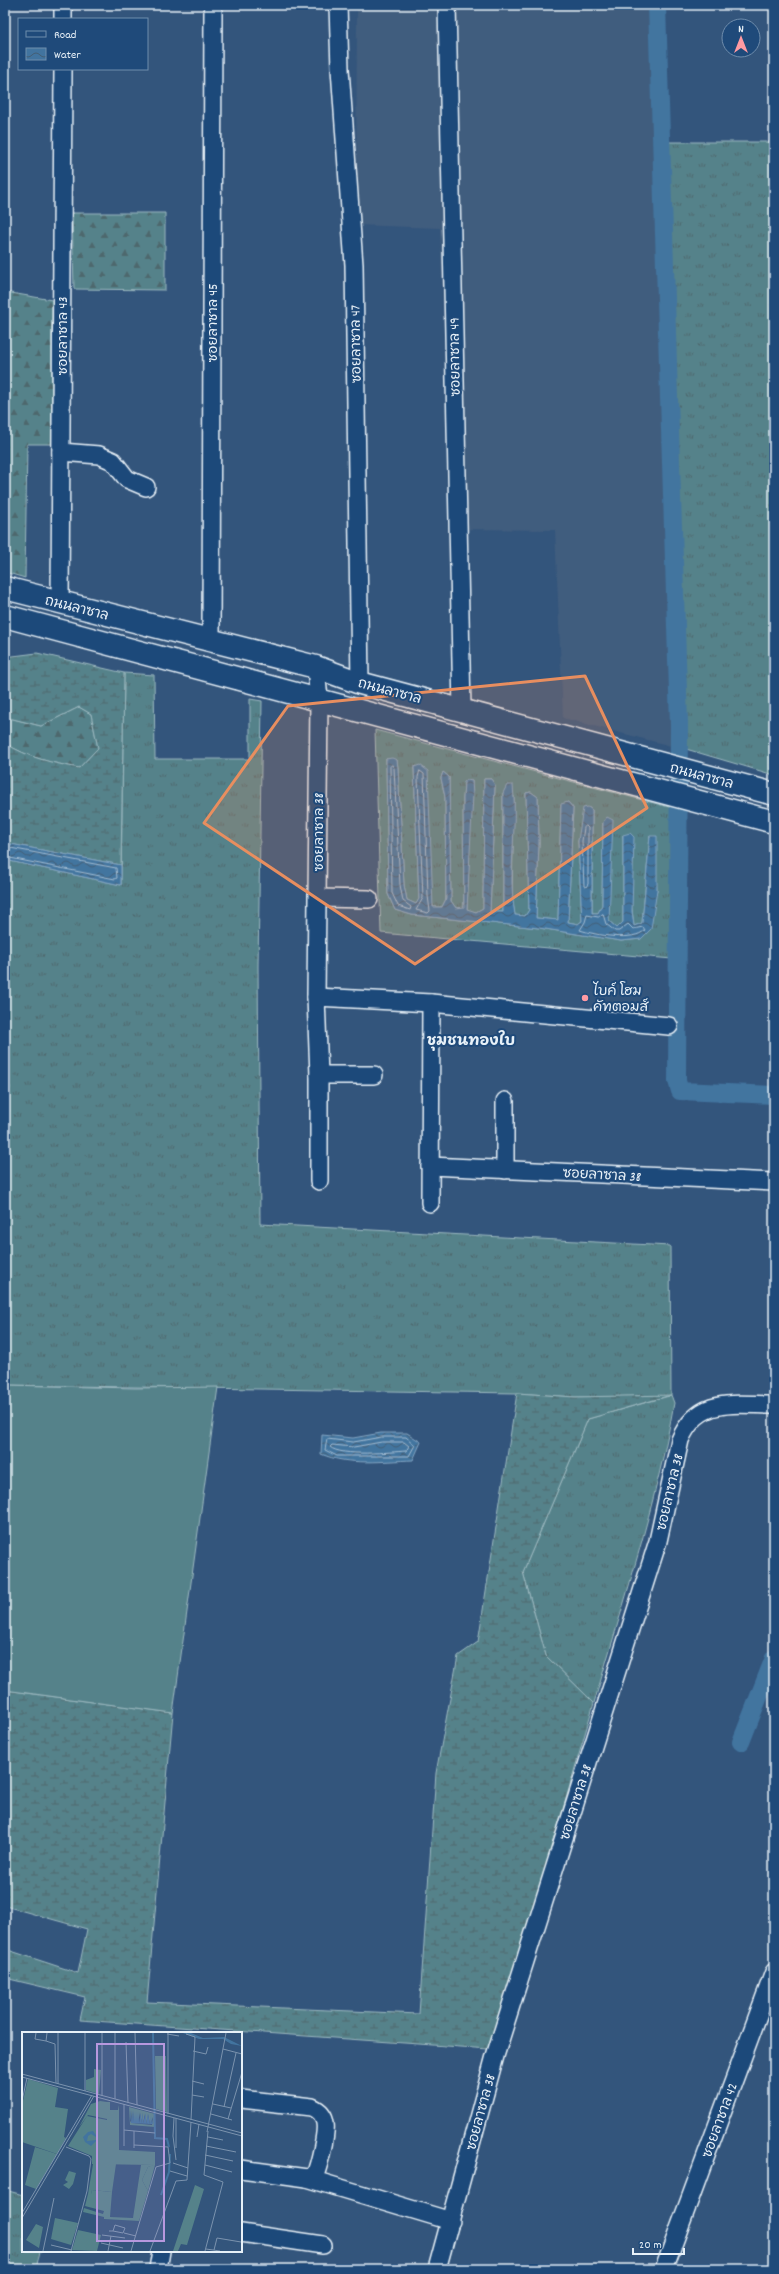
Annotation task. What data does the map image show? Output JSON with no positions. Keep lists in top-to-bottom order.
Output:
{
  "streets": {
    "street": [
      "ซอยลาซาล 45",
      "ซอยลาซาล 43",
      "ซอยลาซาล 47",
      "ซอยลาซาล 49",
      "ถนนลาซาล",
      "ซอยลาซาล 38",
      "ซอยลาซาล 42"
    ]
  },
  "crossings": [
    ["ซอยลาซาล 45", "ถนนลาซาล"],
    ["ซอยลาซาล 43", "ถนนลาซาล"],
    ["ซอยลาซาล 47", "ถนนลาซาล"],
    ["ซอยลาซาล 49", "ถนนลาซาล"],
    ["ถนนลาซาล", "ซอยลาซาล 38"]
  ],
  "districts": ["ชุมชนทองใบ"],
  "places": ["ไบค์ โฮม คัทตอมส์"],
  "legend": ["Road", "Water"],
  "scale_bar": "20 m",
  "north": "top"
}
